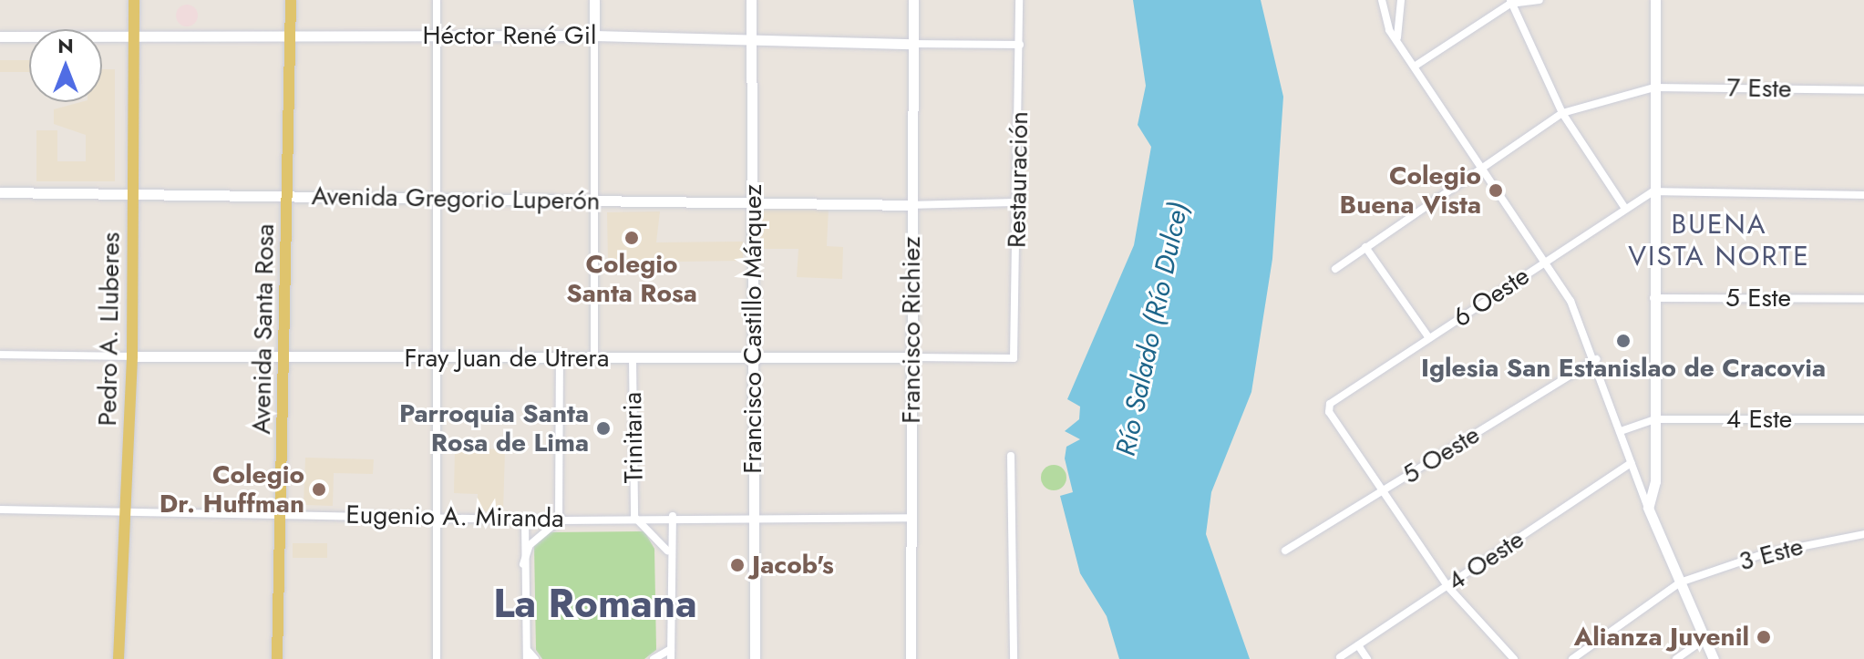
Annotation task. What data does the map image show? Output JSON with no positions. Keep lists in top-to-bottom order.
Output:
{
  "streets": {
    "main road": [
      "Héctor René Gil",
      "Avenida Gregorio Luperón",
      "Pedro A. Lluberes",
      "Avenida Santa Rosa",
      "Francisco Castillo Márquez",
      "Francisco Richiez",
      "Fray Juan de Utrera"
    ],
    "street": [
      "7 Este",
      "Restauración",
      "6 Oeste",
      "5 Este",
      "4 Este",
      "Trinitaria",
      "5 Oeste",
      "Eugenio A. Miranda",
      "3 Este",
      "4 Oeste"
    ]
  },
  "crossings": [
    ["Héctor René Gil", "Restauración"],
    ["Héctor René Gil", "Pedro A. Lluberes"],
    ["Héctor René Gil", "Avenida Santa Rosa"],
    ["Héctor René Gil", "Francisco Castillo Márquez"],
    ["Héctor René Gil", "Francisco Richiez"],
    ["Restauración", "Fray Juan de Utrera"],
    ["Avenida Gregorio Luperón", "Pedro A. Lluberes"],
    ["Avenida Gregorio Luperón", "Avenida Santa Rosa"],
    ["Avenida Gregorio Luperón", "Francisco Castillo Márquez"],
    ["Avenida Gregorio Luperón", "Francisco Richiez"],
    ["6 Oeste", "5 Oeste"],
    ["Pedro A. Lluberes", "Fray Juan de Utrera"],
    ["Pedro A. Lluberes", "Eugenio A. Miranda"],
    ["Avenida Santa Rosa", "Fray Juan de Utrera"],
    ["Avenida Santa Rosa", "Eugenio A. Miranda"],
    ["Francisco Castillo Márquez", "Fray Juan de Utrera"],
    ["Francisco Castillo Márquez", "Eugenio A. Miranda"],
    ["Francisco Richiez", "Fray Juan de Utrera"],
    ["Francisco Richiez", "Eugenio A. Miranda"],
    ["Fray Juan de Utrera", "Trinitaria"],
    ["Trinitaria", "Eugenio A. Miranda"]
  ],
  "districts": ["BUENA VISTA NORTE", "La Romana"],
  "water": ["Río Salado (Río Dulce)"],
  "places": [
    "Colegio Buena Vista",
    "Colegio Santa Rosa",
    "Iglesia San Estanislao de Cracovia",
    "Parroquia Santa Rosa de Lima",
    "Colegio Dr. Huffman",
    "Jacob's",
    "Alianza Juvenil"
  ],
  "north": "top"
}
